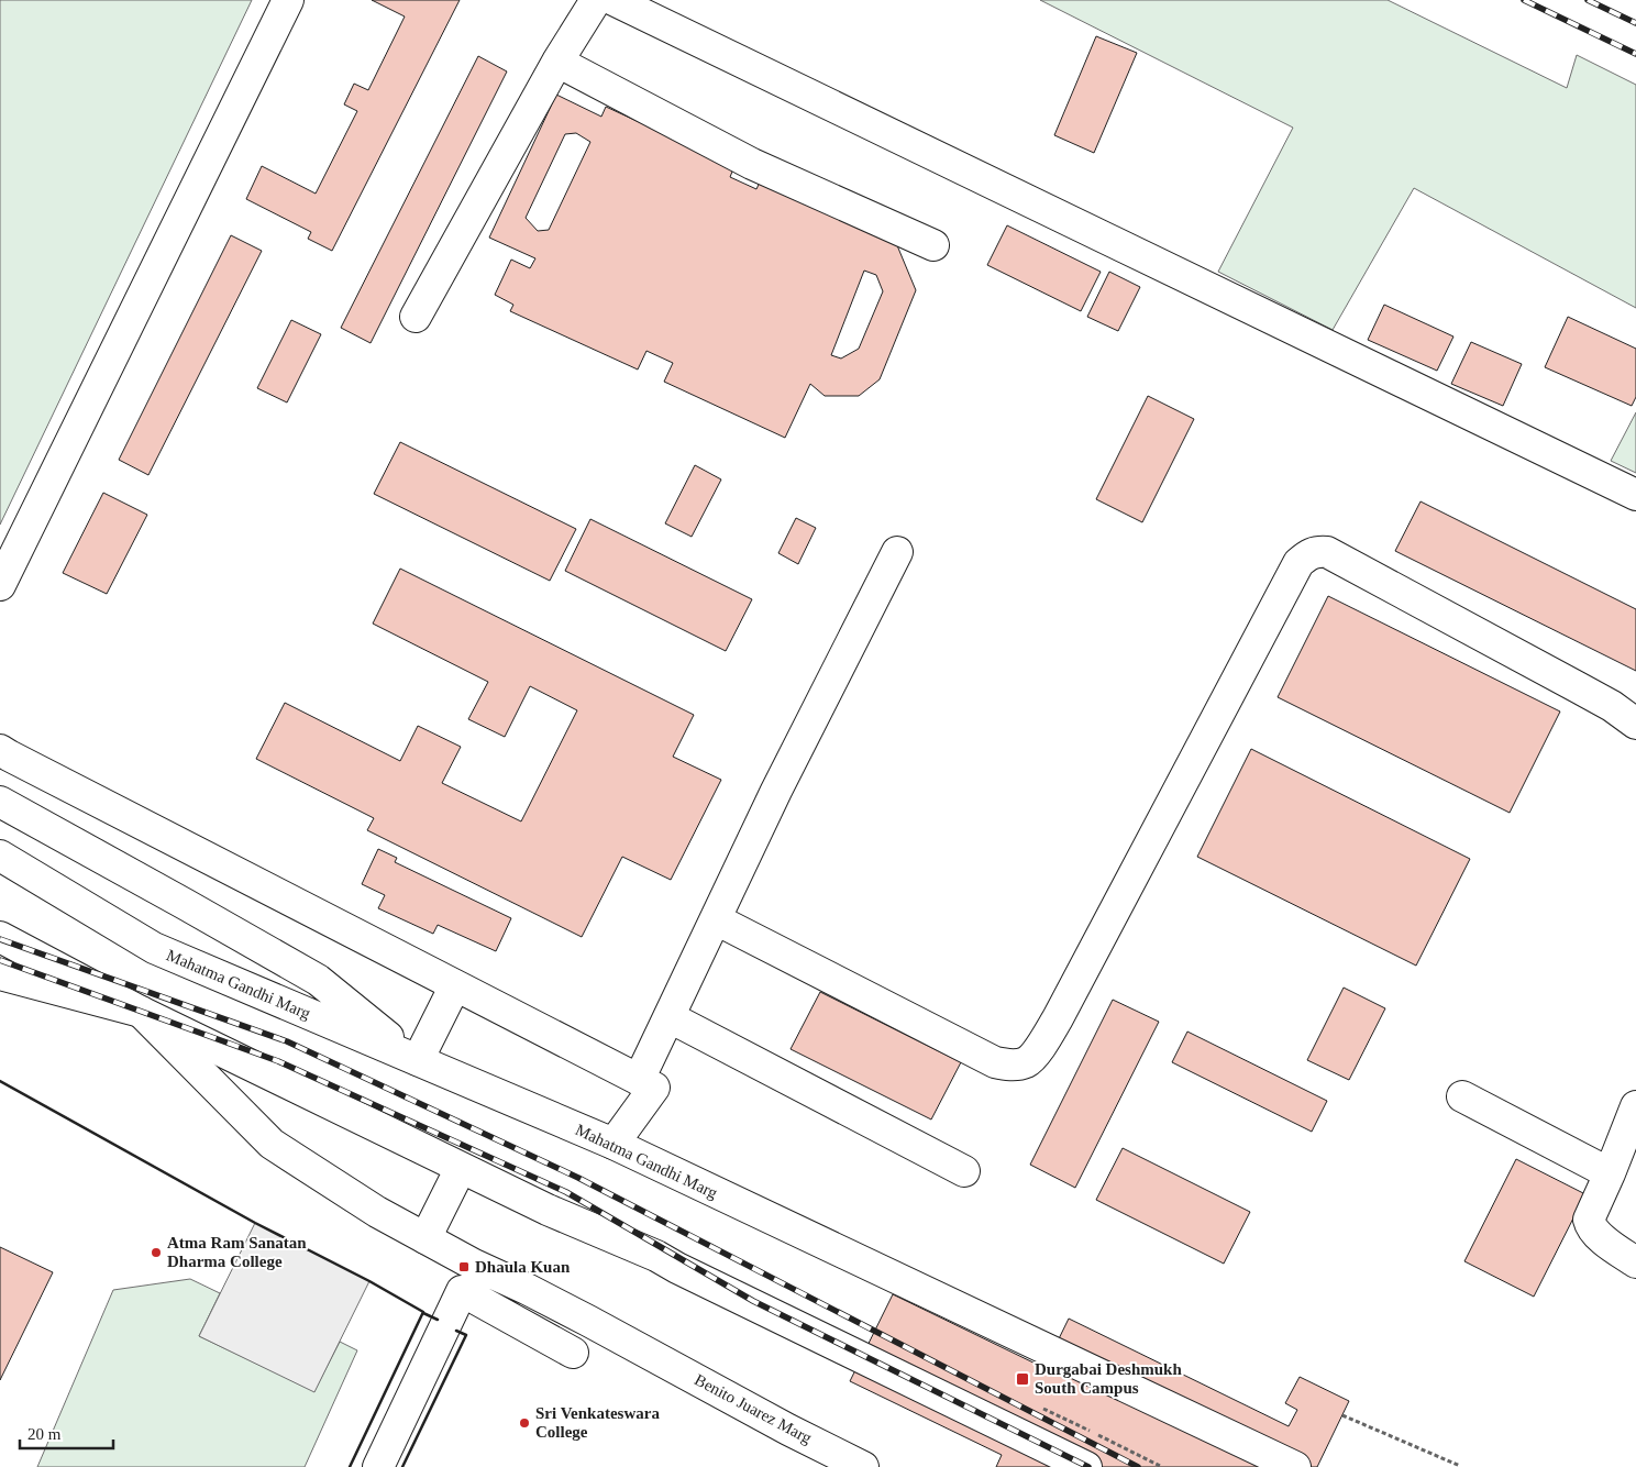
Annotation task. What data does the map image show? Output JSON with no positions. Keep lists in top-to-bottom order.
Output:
{
  "streets": {
    "main road": ["Mahatma Gandhi Marg", "Benito Juarez Marg"]
  },
  "places": {
    "other": ["Atma Ram Sanatan Dharma College", "Sri Venkateswara College"],
    "transit": ["Dhaula Kuan", "Durgabai Deshmukh South Campus"]
  },
  "scale_bar": "20 m"
}
